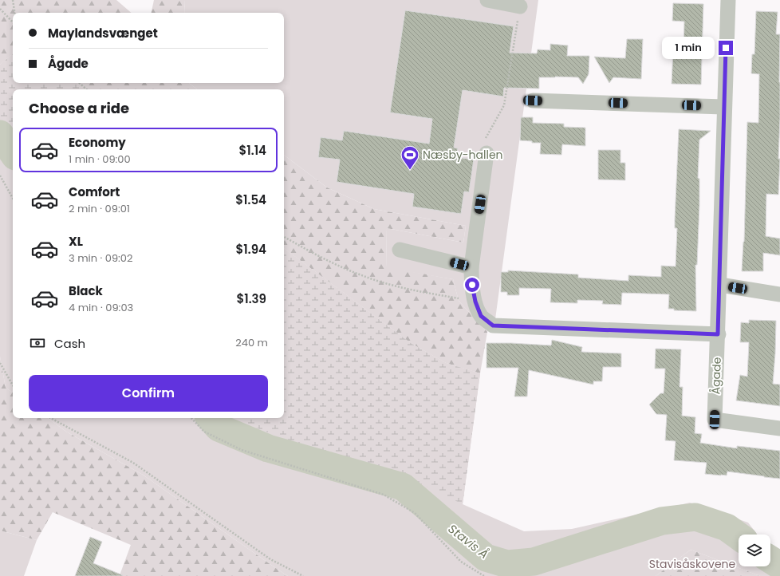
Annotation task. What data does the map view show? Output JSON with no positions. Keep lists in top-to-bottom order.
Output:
{
  "streets": {
    "street": ["Ågade"]
  },
  "water": ["Stavis Å"],
  "parks": ["Stavisåskovene"],
  "places": {
    "sports": ["Næsby-hallen"]
  },
  "page": {
    "banner": ["Maylandsvænget", "Ågade"],
    "bubble": "1 min",
    "heading": "Choose a ride",
    "list": [
      {
        "name": "Economy",
        "note": "1 min · 09:00",
        "value": "$1.14"
      },
      {
        "name": "Comfort",
        "note": "2 min · 09:01",
        "value": "$1.54"
      },
      {
        "name": "XL",
        "note": "3 min · 09:02",
        "value": "$1.94"
      },
      {
        "name": "Black",
        "note": "4 min · 09:03",
        "value": "$1.39"
      }
    ],
    "pay": ["Cash", "240 m"],
    "buttons": "Confirm"
  }
}
